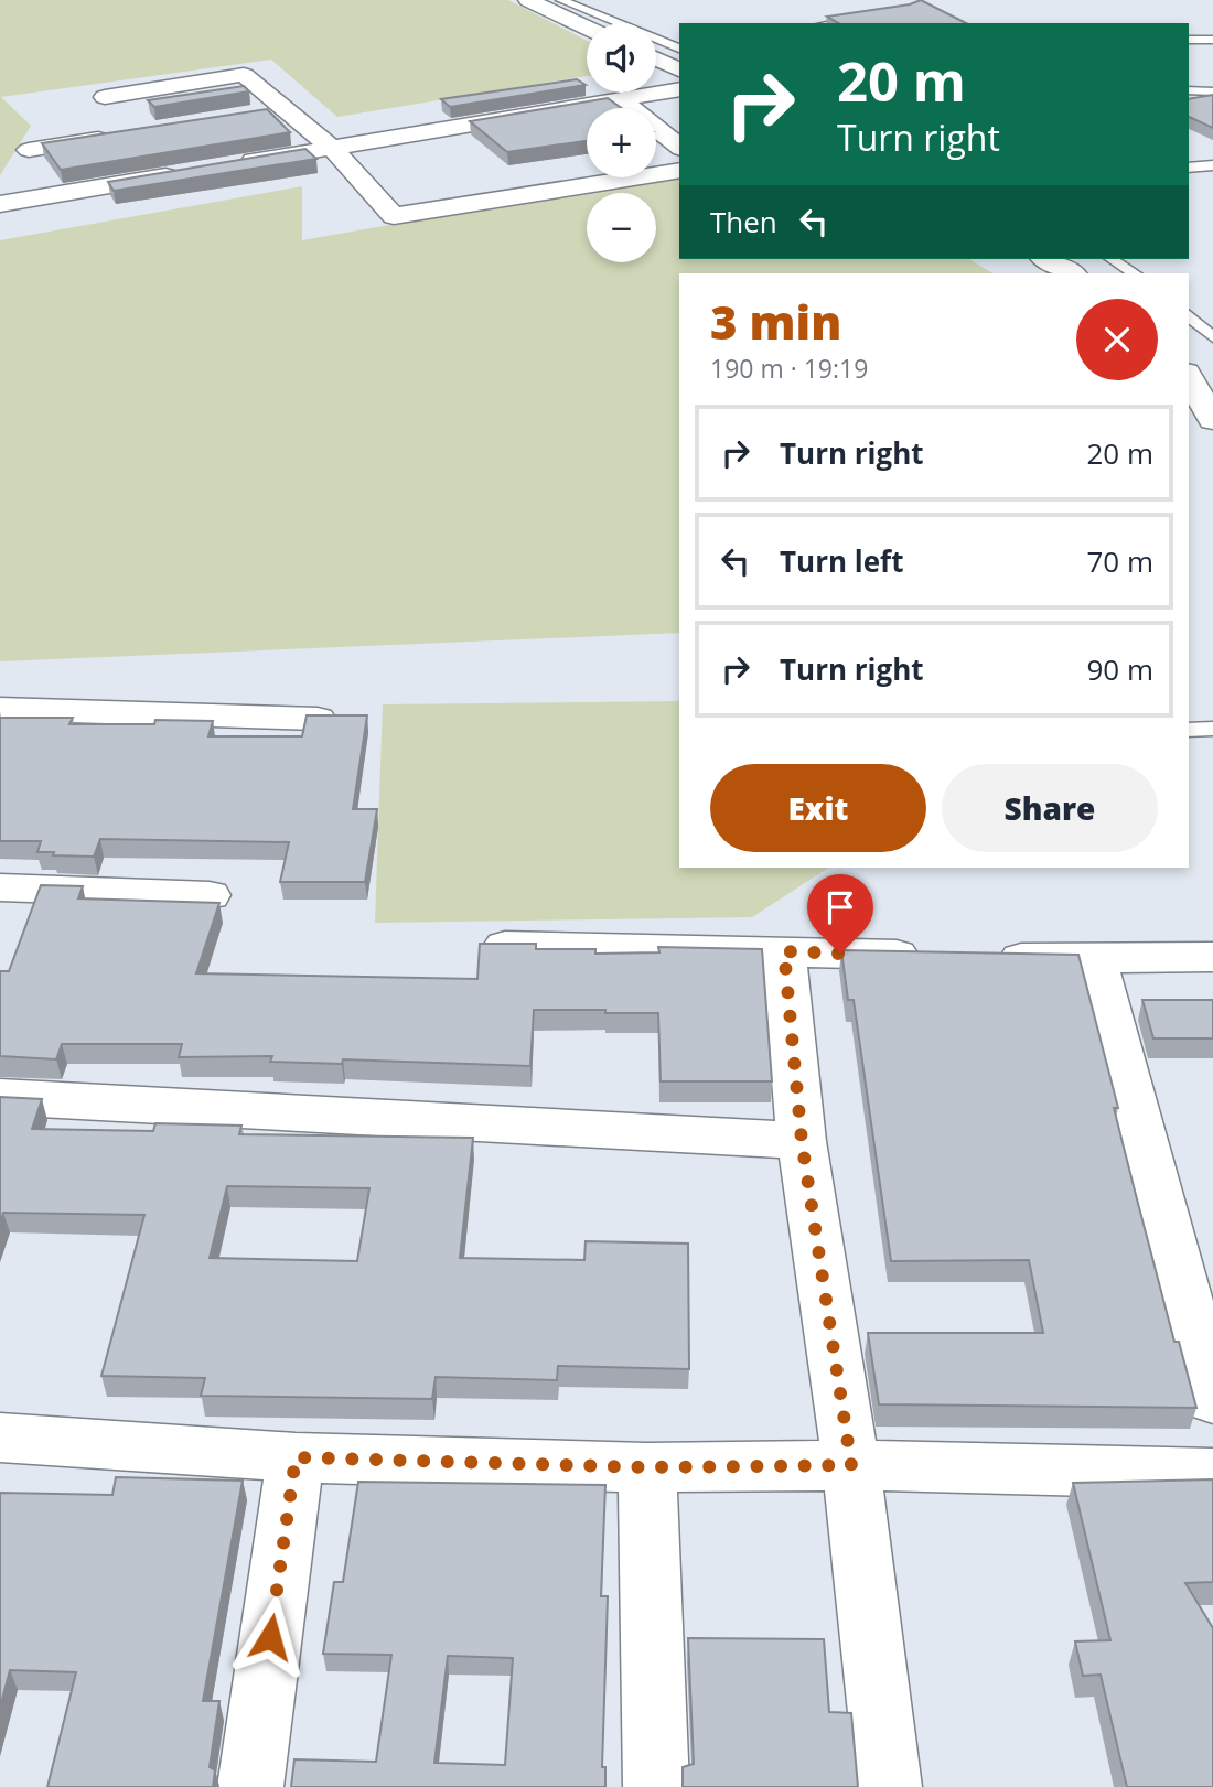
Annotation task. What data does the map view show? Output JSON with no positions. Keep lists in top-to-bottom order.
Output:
{
  "page": {
    "map_buttons": ["+", "−"],
    "turn": ["20 m", "Turn right"],
    "then": "Then",
    "heading": ["3 min", "190 m · 19:19"],
    "list": [
      {
        "name": "Turn right",
        "value": "20 m"
      },
      {
        "name": "Turn left",
        "value": "70 m"
      },
      {
        "name": "Turn right",
        "value": "90 m"
      }
    ],
    "buttons": ["Exit", "Share"]
  }
}
